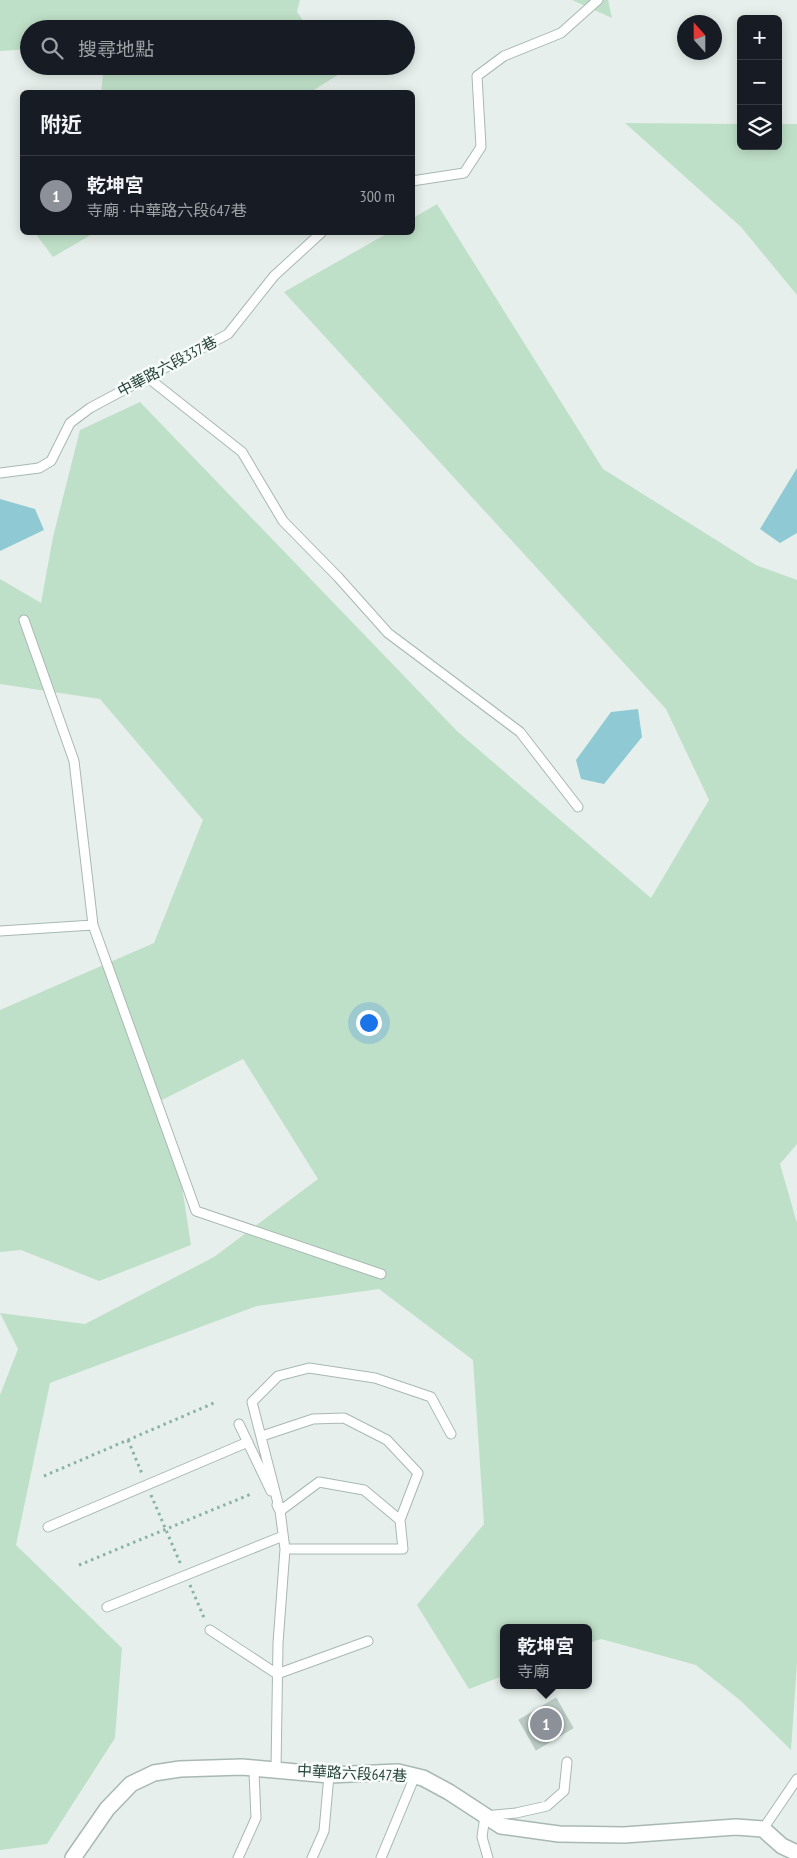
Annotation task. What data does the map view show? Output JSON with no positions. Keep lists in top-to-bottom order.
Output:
{
  "streets": {
    "street": ["中華路六段647巷"],
    "lane": ["中華路六段337巷"]
  },
  "north": "top",
  "page": {
    "map_buttons": ["+", "−"],
    "search": "搜尋地點",
    "heading": "附近",
    "list": [
      {
        "mark": "1",
        "name": "乾坤宮",
        "note": "寺廟 · 中華路六段647巷",
        "value": "300 m"
      }
    ],
    "popup": ["乾坤宮", "寺廟"],
    "pins": "1"
  }
}
